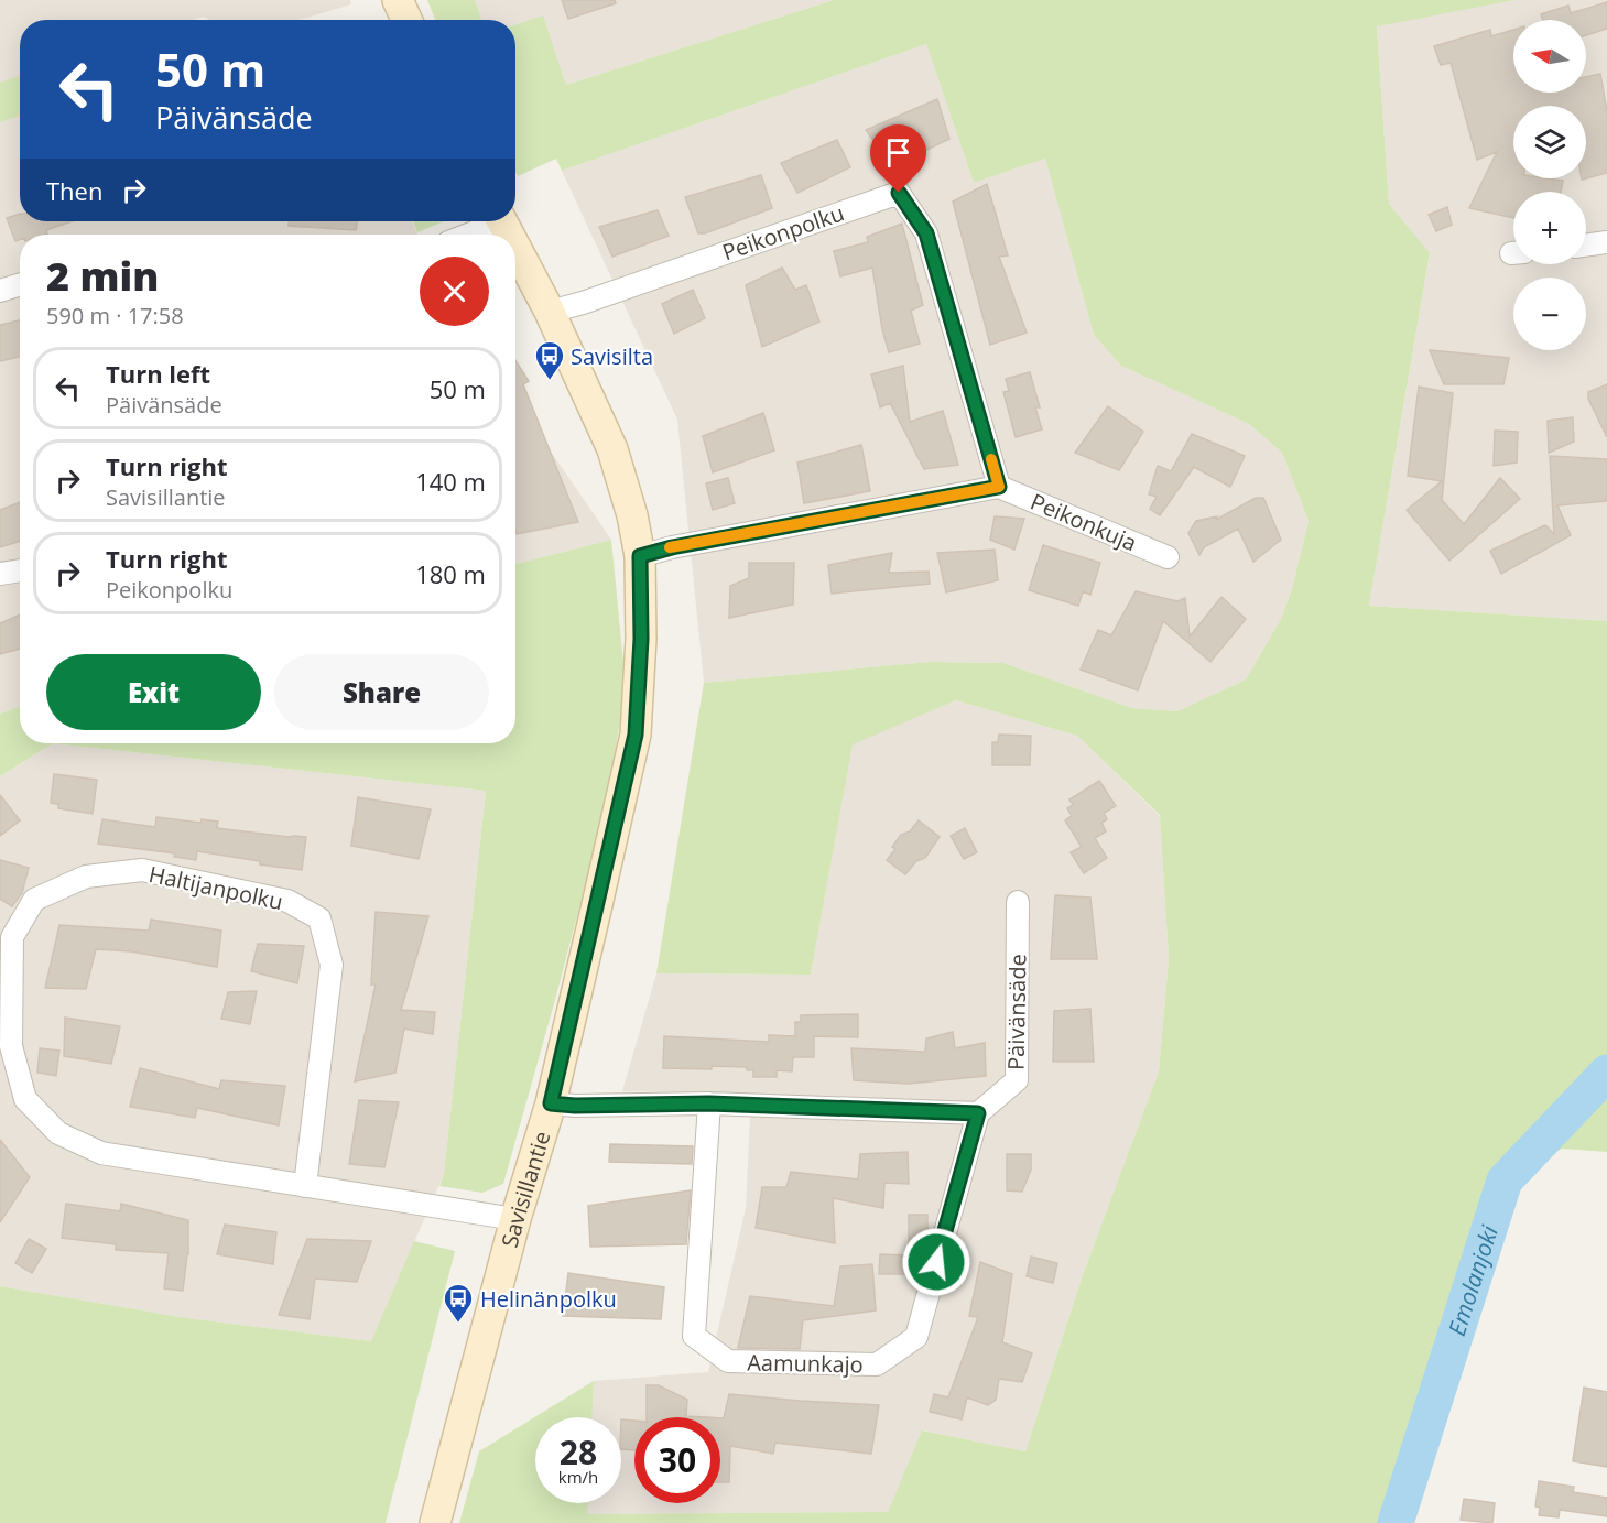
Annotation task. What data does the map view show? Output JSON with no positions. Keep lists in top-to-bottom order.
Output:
{
  "streets": {
    "street": [
      "Peikonpolku",
      "Peikonkuja",
      "Haltijanpolku",
      "Päivänsäde",
      "Savisillantie",
      "Aamunkajo"
    ]
  },
  "crossings": [
    ["Peikonpolku", "Peikonkuja"],
    ["Peikonpolku", "Savisillantie"],
    ["Haltijanpolku", "Savisillantie"],
    ["Päivänsäde", "Aamunkajo"]
  ],
  "water": ["Emolanjoki"],
  "places": {
    "bus stop": ["Savisilta", "Helinänpolku"]
  },
  "north": "left",
  "page": {
    "map_buttons": ["+", "−"],
    "turn": ["50 m", "Päivänsäde"],
    "then": "Then",
    "heading": ["2 min", "590 m · 17:58"],
    "list": [
      {
        "name": "Turn left",
        "note": "Päivänsäde",
        "value": "50 m"
      },
      {
        "name": "Turn right",
        "note": "Savisillantie",
        "value": "140 m"
      },
      {
        "name": "Turn right",
        "note": "Peikonpolku",
        "value": "180 m"
      }
    ],
    "buttons": ["Exit", "Share"],
    "speed": "28 km/h",
    "limit": "30"
  }
}
